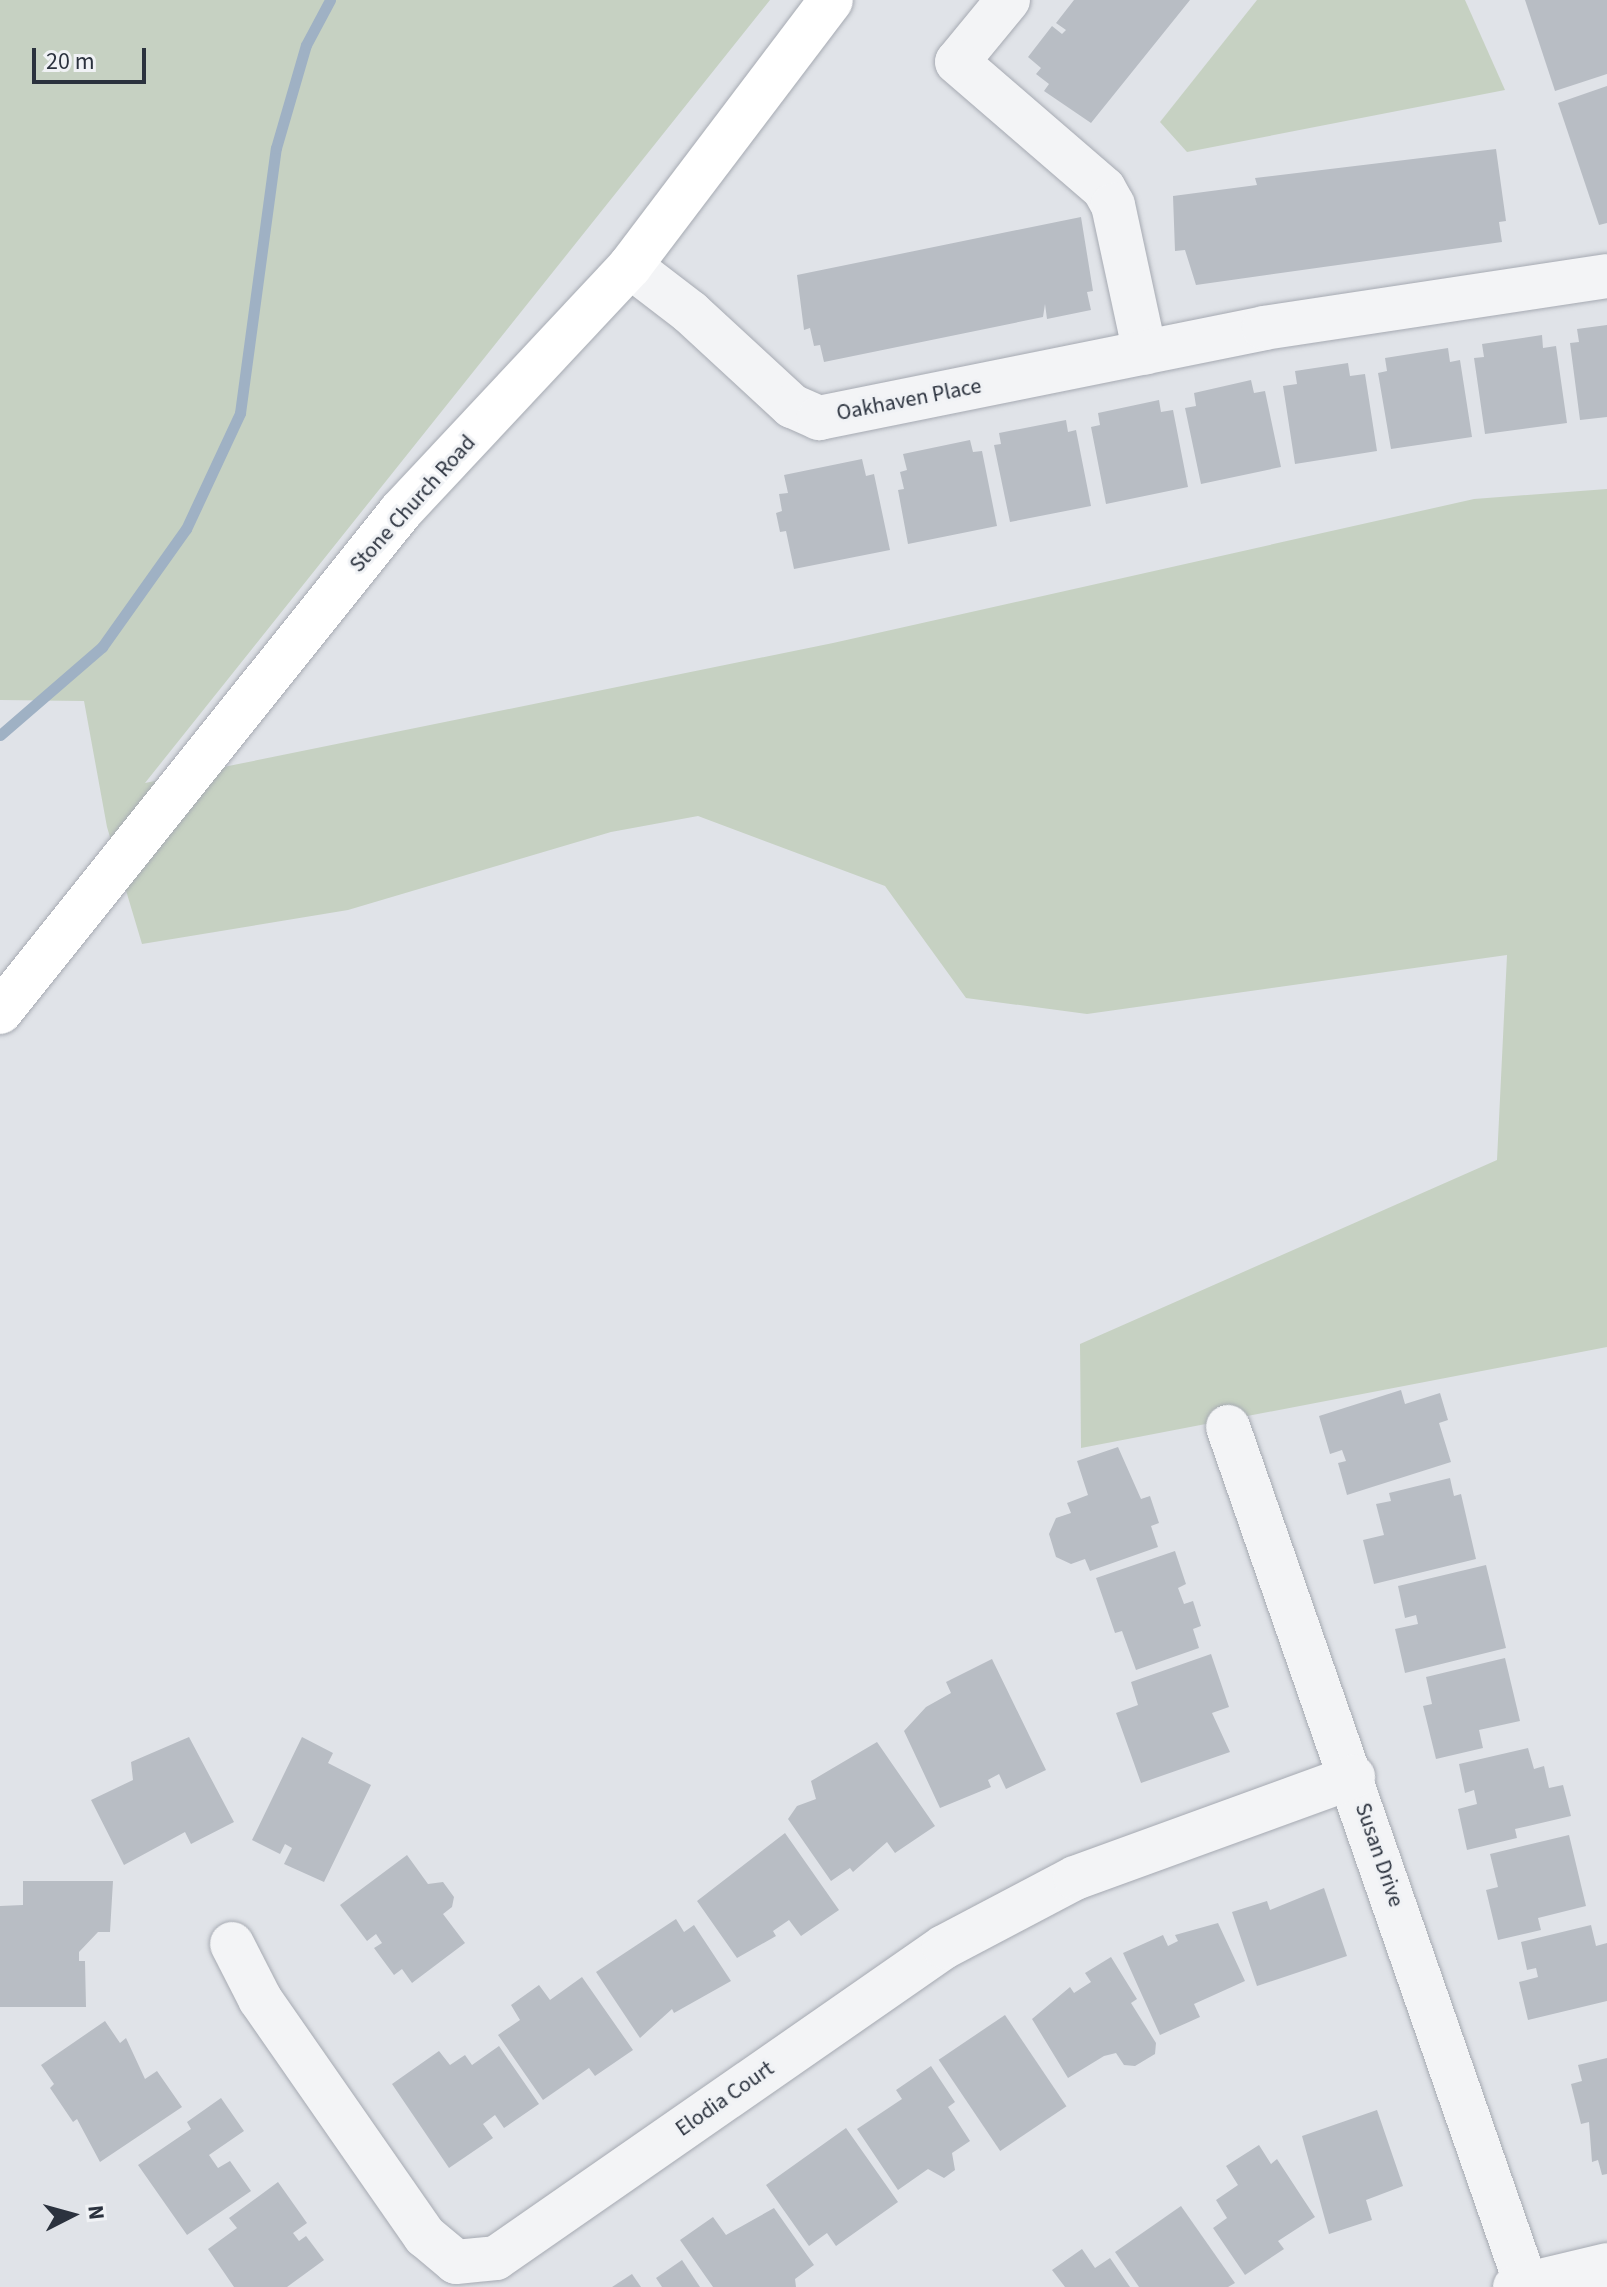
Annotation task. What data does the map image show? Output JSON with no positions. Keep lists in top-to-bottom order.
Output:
{
  "streets": {
    "main road": ["Stone Church Road"],
    "street": ["Oakhaven Place", "Susan Drive", "Elodia Court"]
  },
  "crossings": [
    ["Oakhaven Place", "Stone Church Road"],
    ["Susan Drive", "Elodia Court"]
  ],
  "scale_bar": "20 m",
  "north": "right"
}
